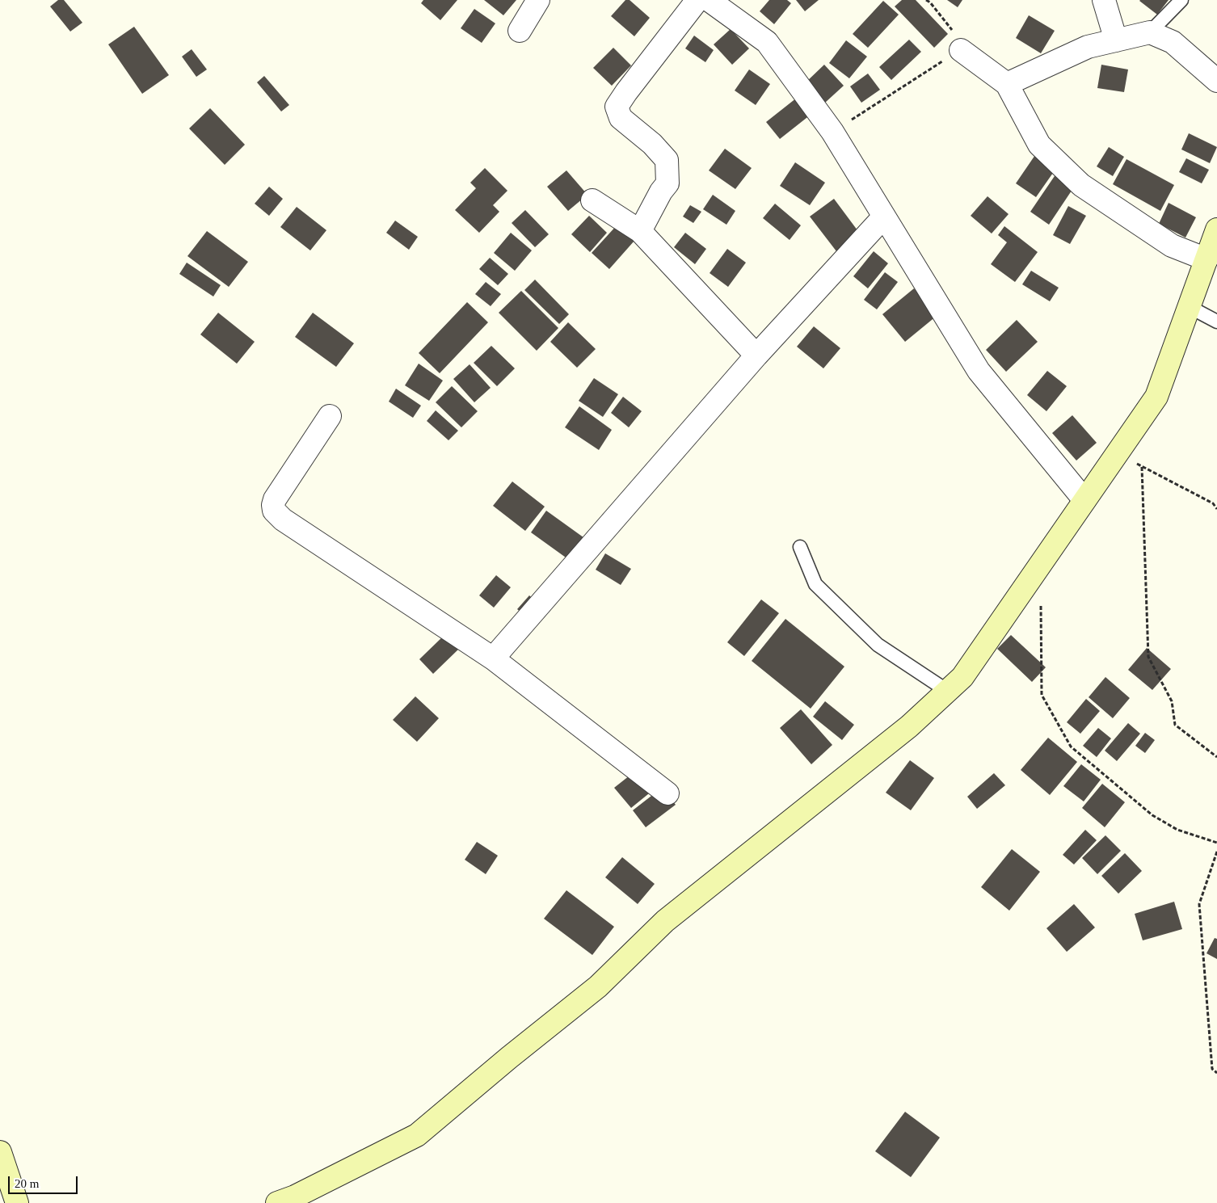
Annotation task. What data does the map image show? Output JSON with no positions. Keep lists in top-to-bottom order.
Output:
{
  "scale_bar": "20 m"
}
